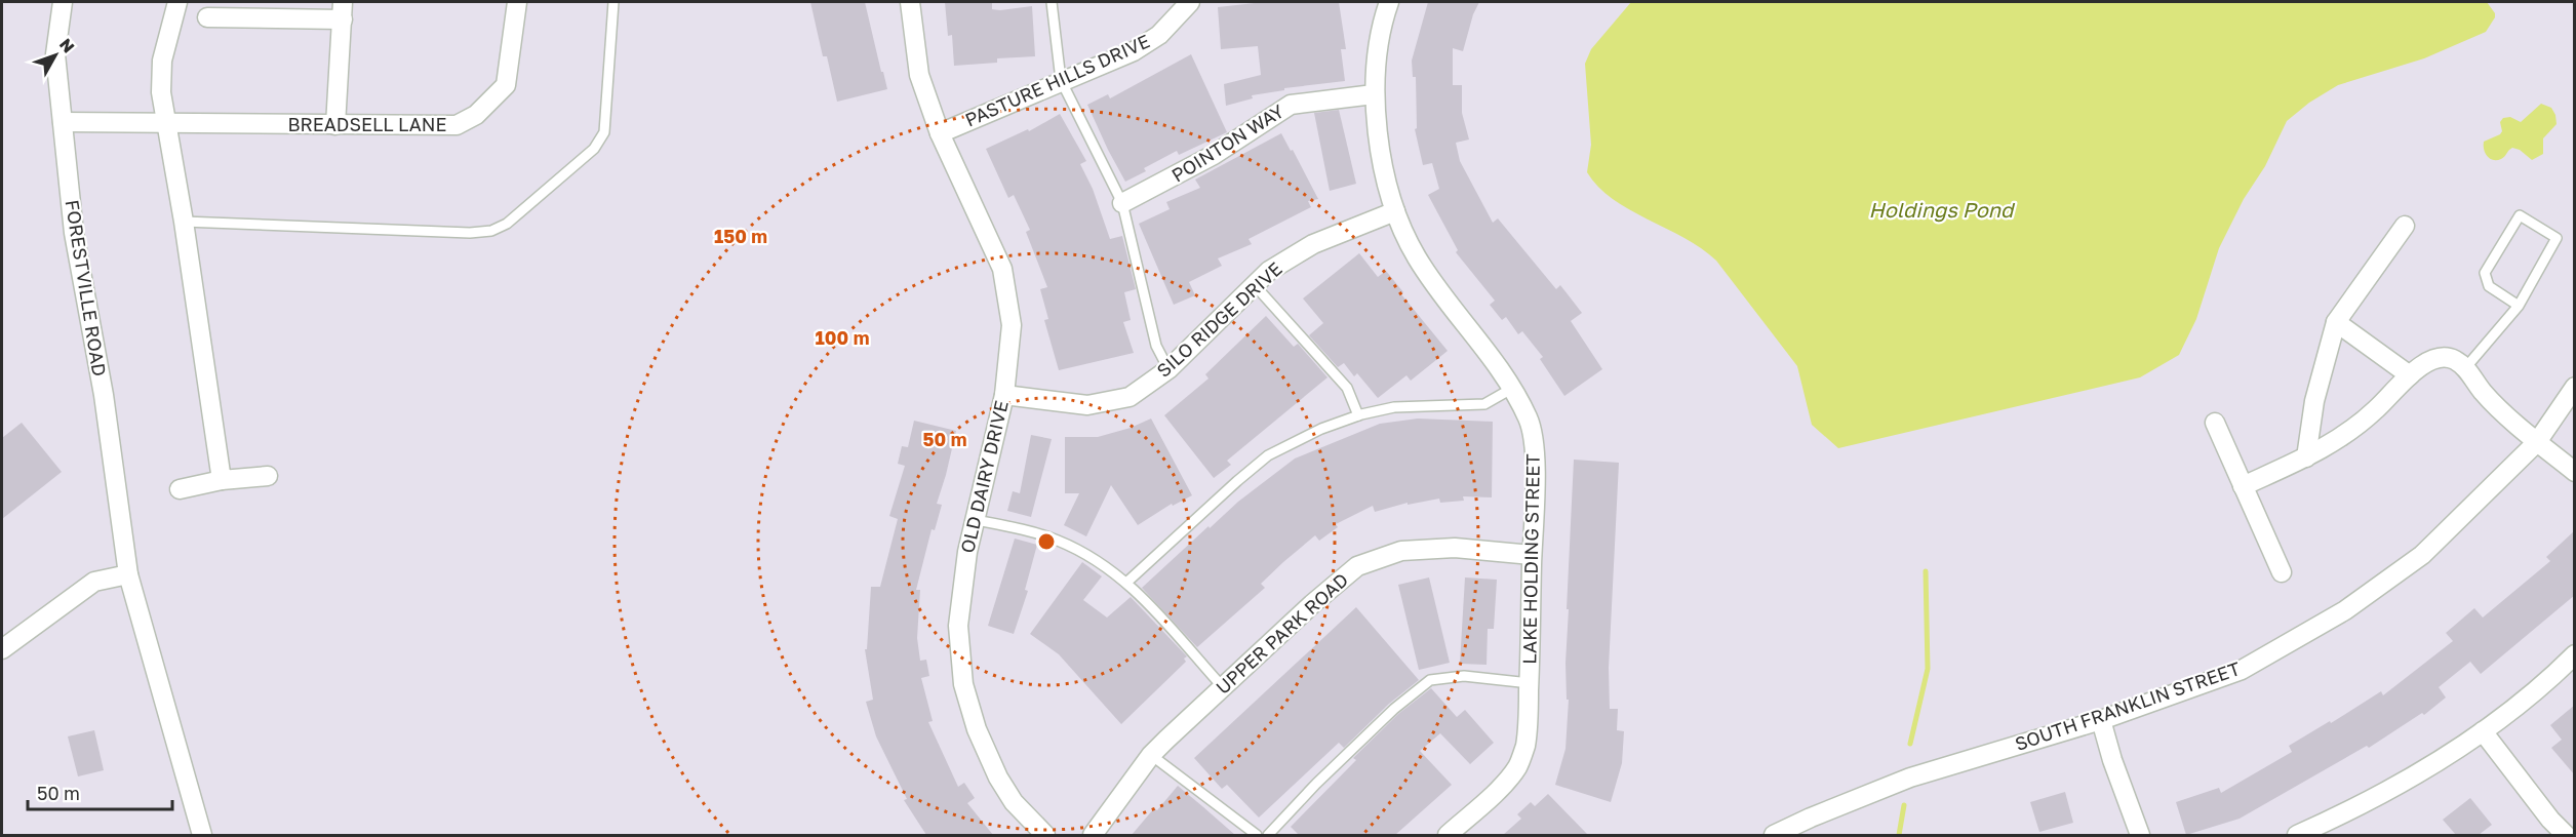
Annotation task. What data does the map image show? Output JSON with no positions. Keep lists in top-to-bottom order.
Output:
{
  "streets": {
    "street": [
      "PASTURE HILLS DRIVE",
      "BREADSELL LANE",
      "POINTON WAY",
      "FORESTVILLE ROAD",
      "SILO RIDGE DRIVE",
      "OLD DAIRY DRIVE",
      "LAKE HOLDING STREET",
      "UPPER PARK ROAD",
      "SOUTH FRANKLIN STREET"
    ]
  },
  "crossings": [
    ["PASTURE HILLS DRIVE", "OLD DAIRY DRIVE"],
    ["BREADSELL LANE", "FORESTVILLE ROAD"],
    ["POINTON WAY", "LAKE HOLDING STREET"],
    ["SILO RIDGE DRIVE", "OLD DAIRY DRIVE"],
    ["SILO RIDGE DRIVE", "LAKE HOLDING STREET"],
    ["LAKE HOLDING STREET", "UPPER PARK ROAD"]
  ],
  "water": ["Holdings Pond"],
  "scale_bar": "50 m",
  "north": "top right",
  "rings": ["150 m", "100 m", "50 m"]
}
